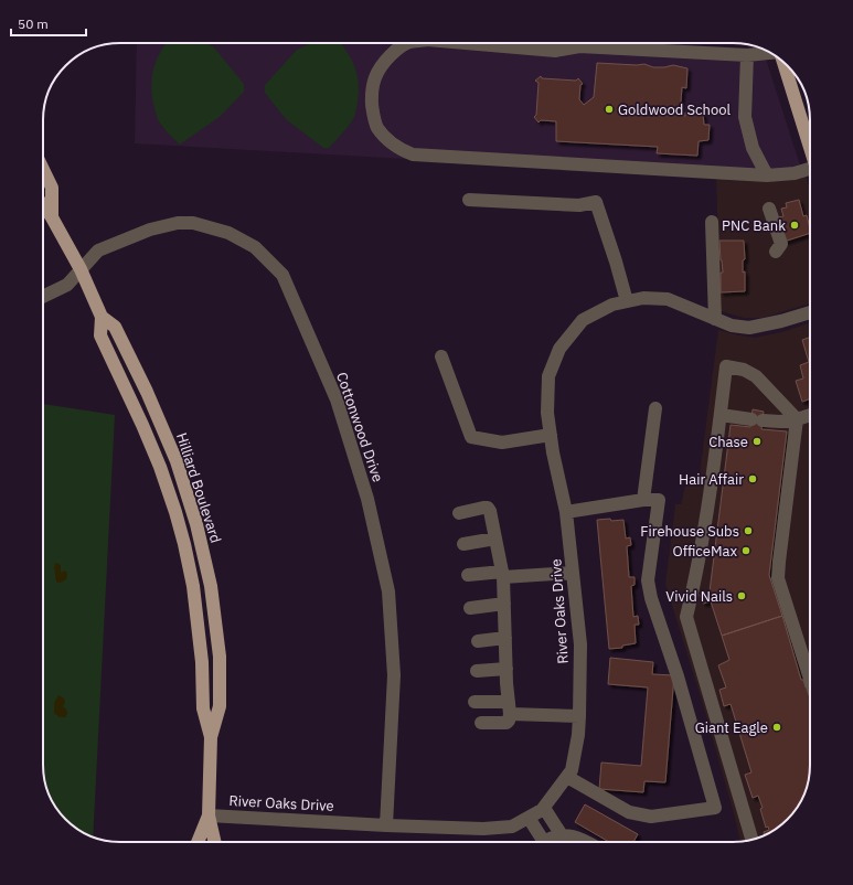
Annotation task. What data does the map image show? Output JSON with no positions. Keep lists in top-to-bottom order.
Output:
{
  "streets": {
    "main road": ["Hilliard Boulevard"],
    "street": ["Cottonwood Drive", "River Oaks Drive"]
  },
  "crossings": [
    ["Cottonwood Drive", "Hilliard Boulevard"],
    ["Cottonwood Drive", "River Oaks Drive"],
    ["Hilliard Boulevard", "River Oaks Drive"]
  ],
  "places": [
    "Goldwood School",
    "PNC Bank",
    "Chase",
    "Hair Affair",
    "Firehouse Subs",
    "OfficeMax",
    "Vivid Nails",
    "Giant Eagle"
  ],
  "scale_bar": "50 m"
}
